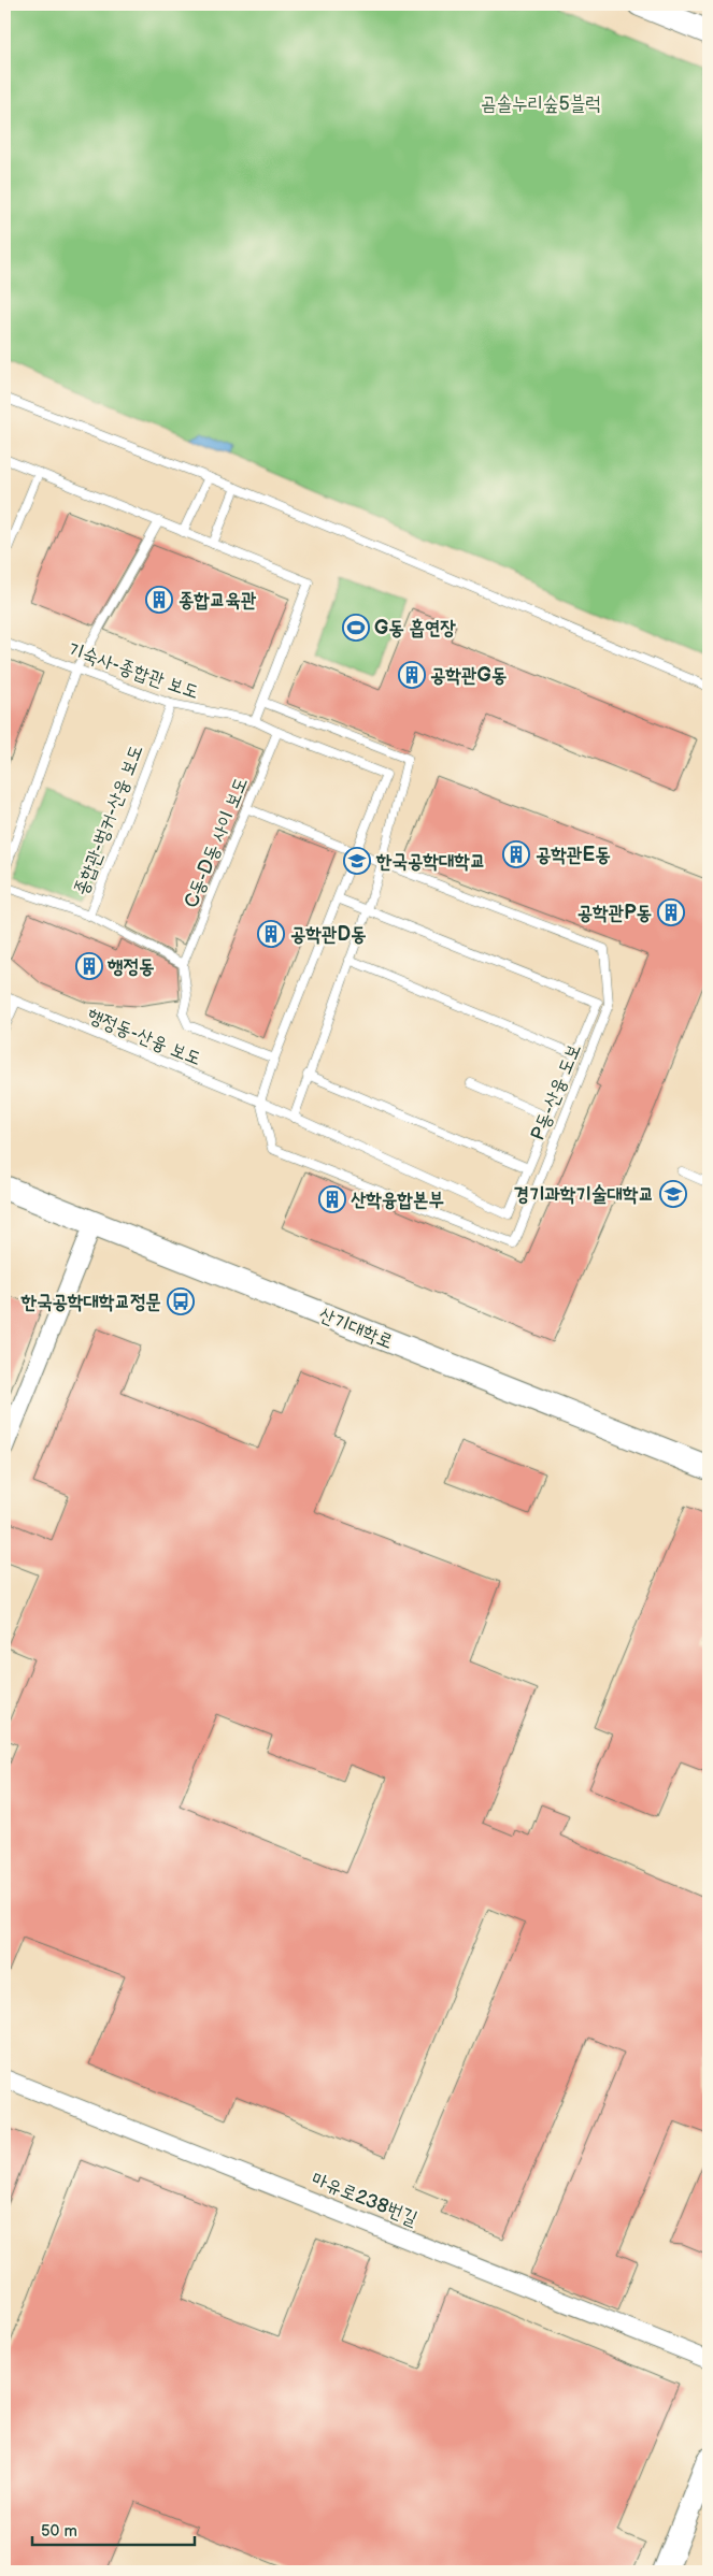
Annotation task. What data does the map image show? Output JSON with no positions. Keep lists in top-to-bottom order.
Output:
{
  "streets": {
    "street": ["산기대학로", "마유로238번길"],
    "lane": [
      "기숙사-종합관 보도",
      "종합관-벙커-산융 보도",
      "C동-D동 사이 보도",
      "행정동-산융 보도",
      "P동-산융 도보"
    ]
  },
  "crossings": [
    ["기숙사-종합관 보도", "종합관-벙커-산융 보도"],
    ["기숙사-종합관 보도", "C동-D동 사이 보도"],
    ["종합관-벙커-산융 보도", "C동-D동 사이 보도"],
    ["행정동-산융 보도", "P동-산융 도보"]
  ],
  "parks": ["곰솔누리숲5블럭"],
  "places": {
    "building": [
      "종합교육관",
      "공학관G동",
      "공학관E동",
      "공학관P동",
      "공학관D동",
      "행정동",
      "산학융합본부"
    ],
    "sports": ["G동 흡연장"],
    "school or university": ["한국공학대학교", "경기과학기술대학교"],
    "bus stop": ["한국공학대학교정문"]
  },
  "scale_bar": "50 m"
}
